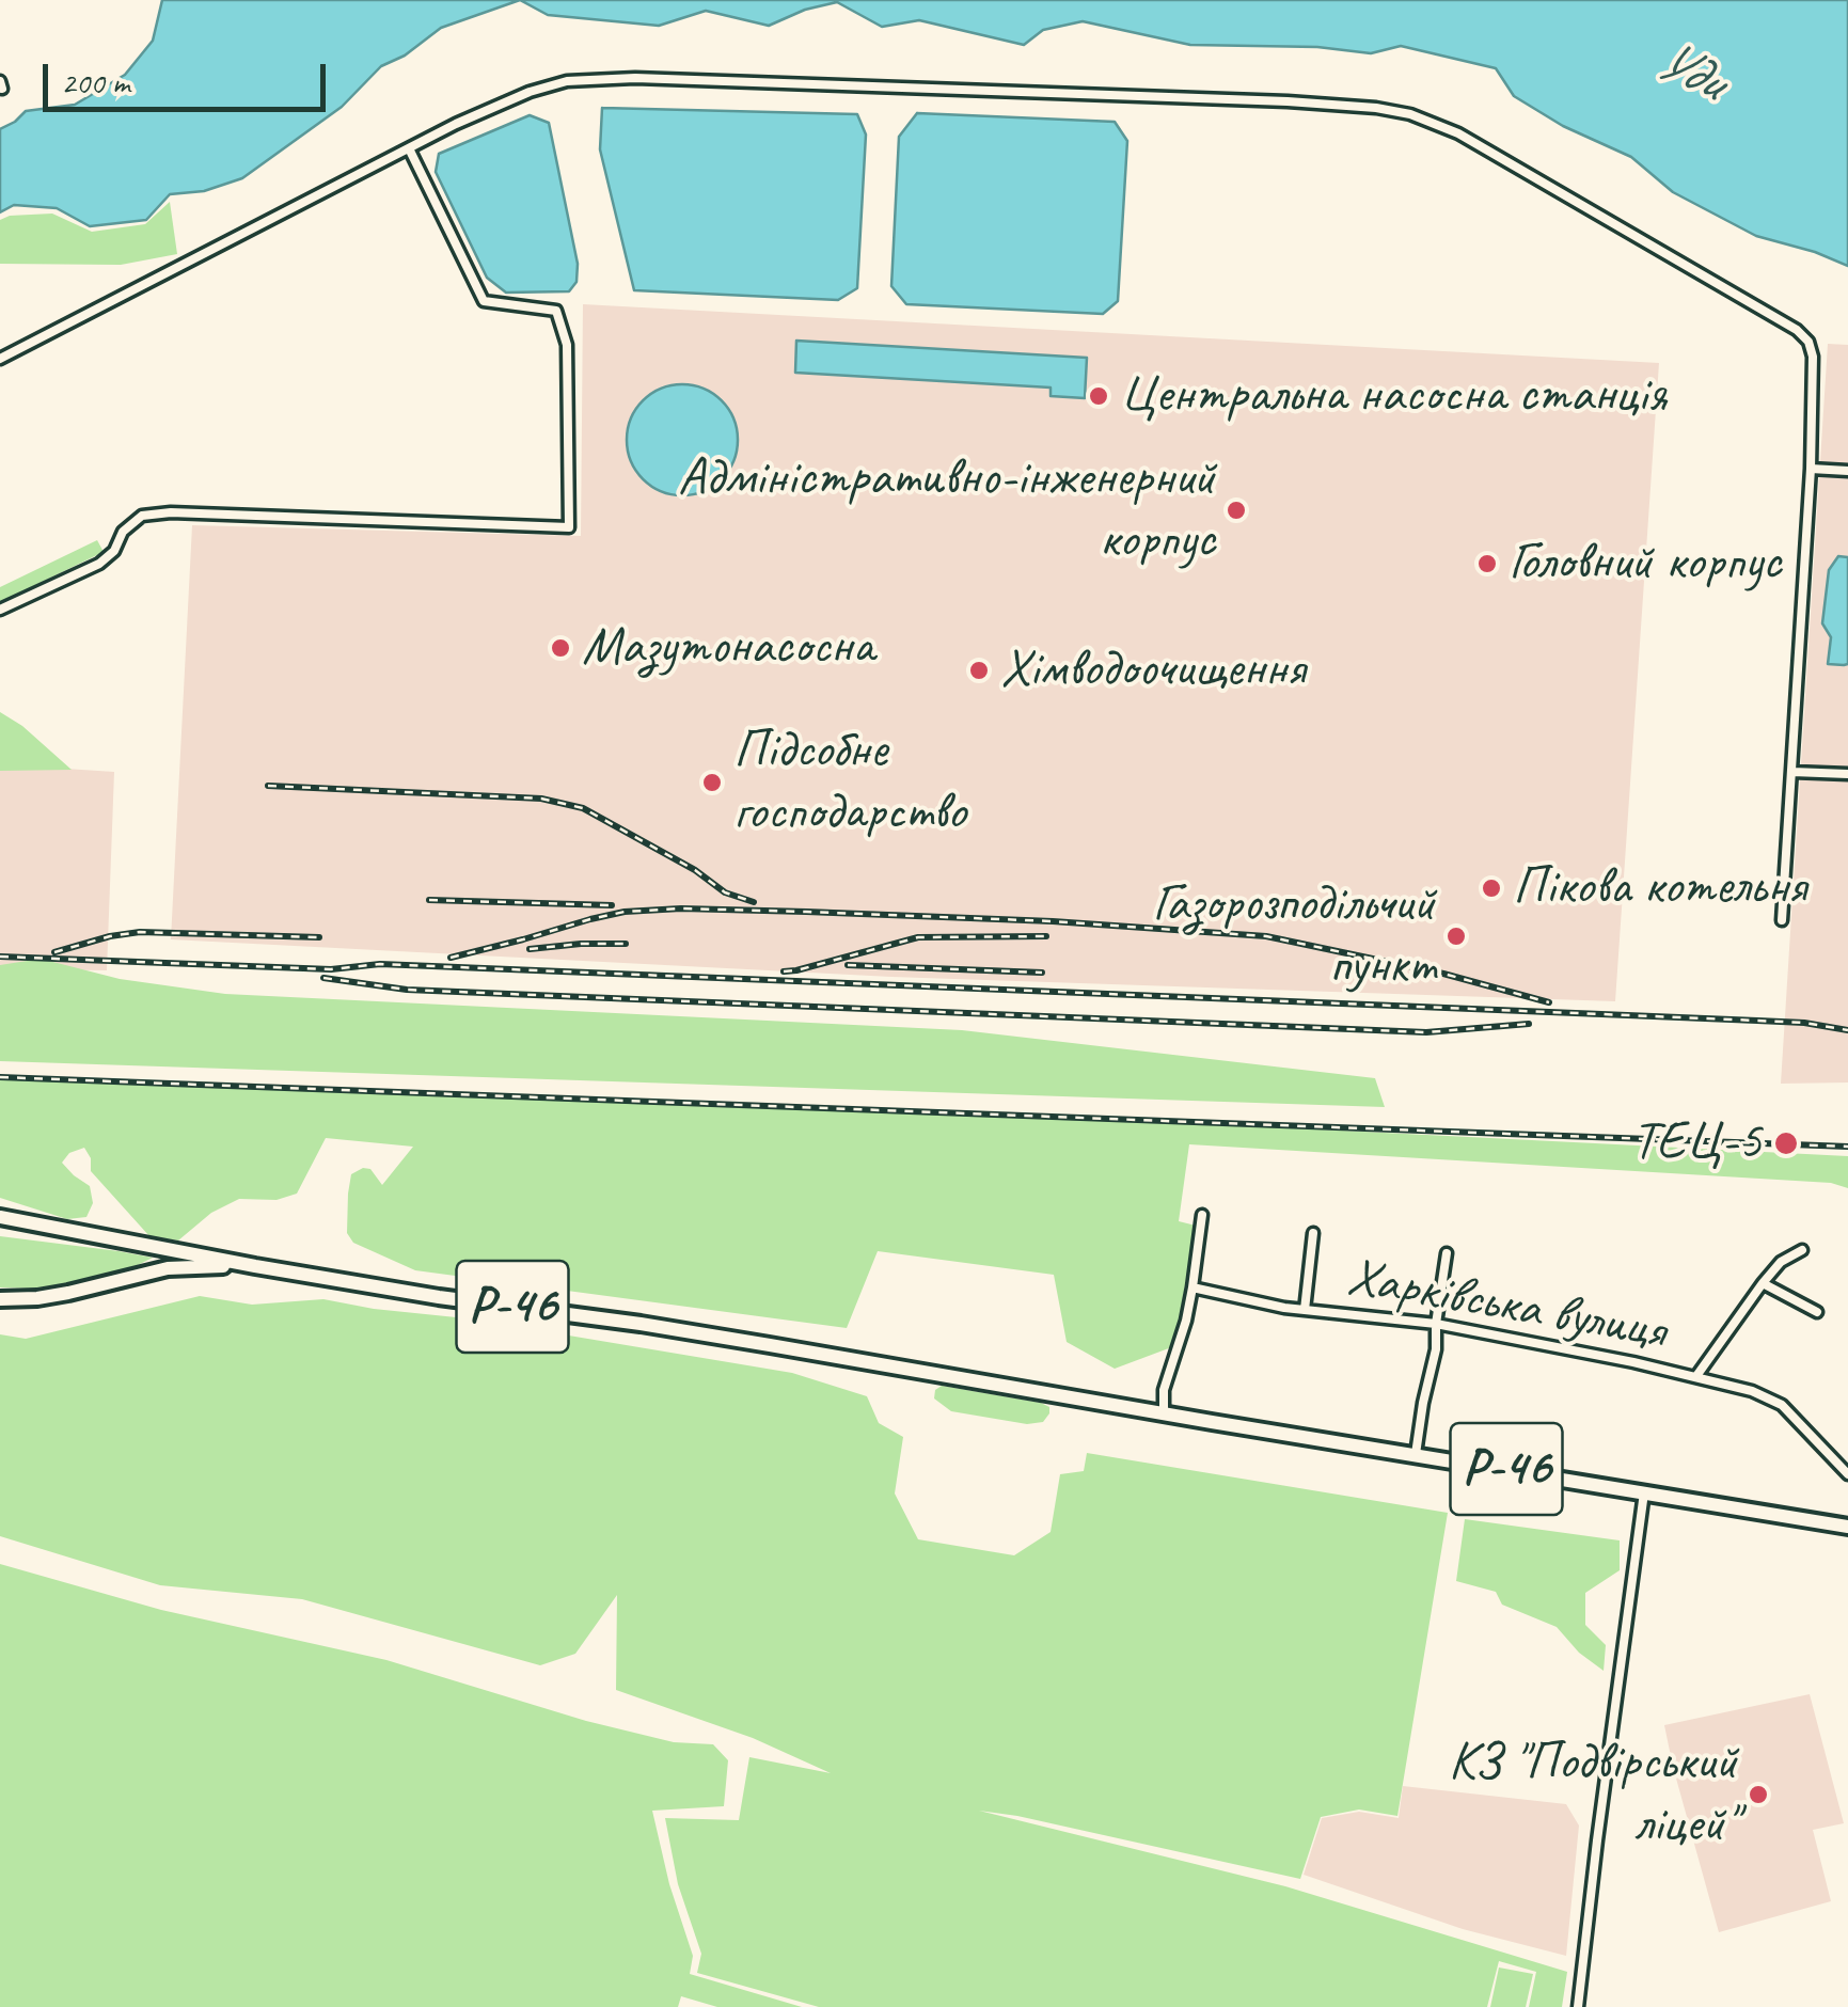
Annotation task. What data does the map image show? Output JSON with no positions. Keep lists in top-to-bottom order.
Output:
{
  "streets": {
    "main road": ["Р-46"],
    "street": ["Харківська вулиця"]
  },
  "water": ["Уди"],
  "places": [
    "Центральна насосна станція",
    "Адміністративно-інженерний корпус",
    "Головний корпус",
    "Мазутонасосна",
    "Хімводоочищення",
    "Підсобне господарство",
    "Пікова котельня",
    "Газорозподільчий пункт",
    "ТЕЦ-5",
    "КЗ \"Подвірський ліцей\""
  ],
  "scale_bar": "200 m"
}
